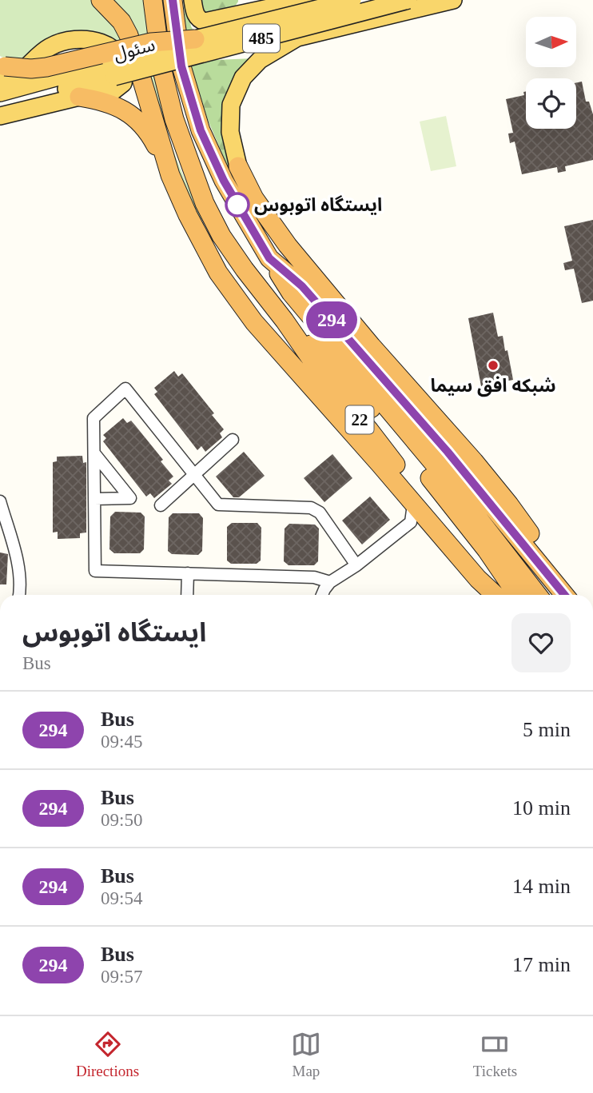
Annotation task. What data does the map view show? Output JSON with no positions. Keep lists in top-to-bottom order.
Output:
{
  "streets": {
    "highway": ["22"],
    "main road": ["485", "سئول"]
  },
  "places": ["ایستگاه اتوبوس", "شبکه افق سیما"],
  "lines": ["bus line 294"],
  "north": "right",
  "page": {
    "on_map": "294",
    "heading": ["ایستگاه اتوبوس", "Bus"],
    "list": [
      {
        "mark": "294",
        "name": "Bus",
        "note": "09:45",
        "value": "5 min"
      },
      {
        "mark": "294",
        "name": "Bus",
        "note": "09:50",
        "value": "10 min"
      },
      {
        "mark": "294",
        "name": "Bus",
        "note": "09:54",
        "value": "14 min"
      },
      {
        "mark": "294",
        "name": "Bus",
        "note": "09:57",
        "value": "17 min"
      }
    ],
    "tabs": ["Directions", "Map", "Tickets"]
  }
}
